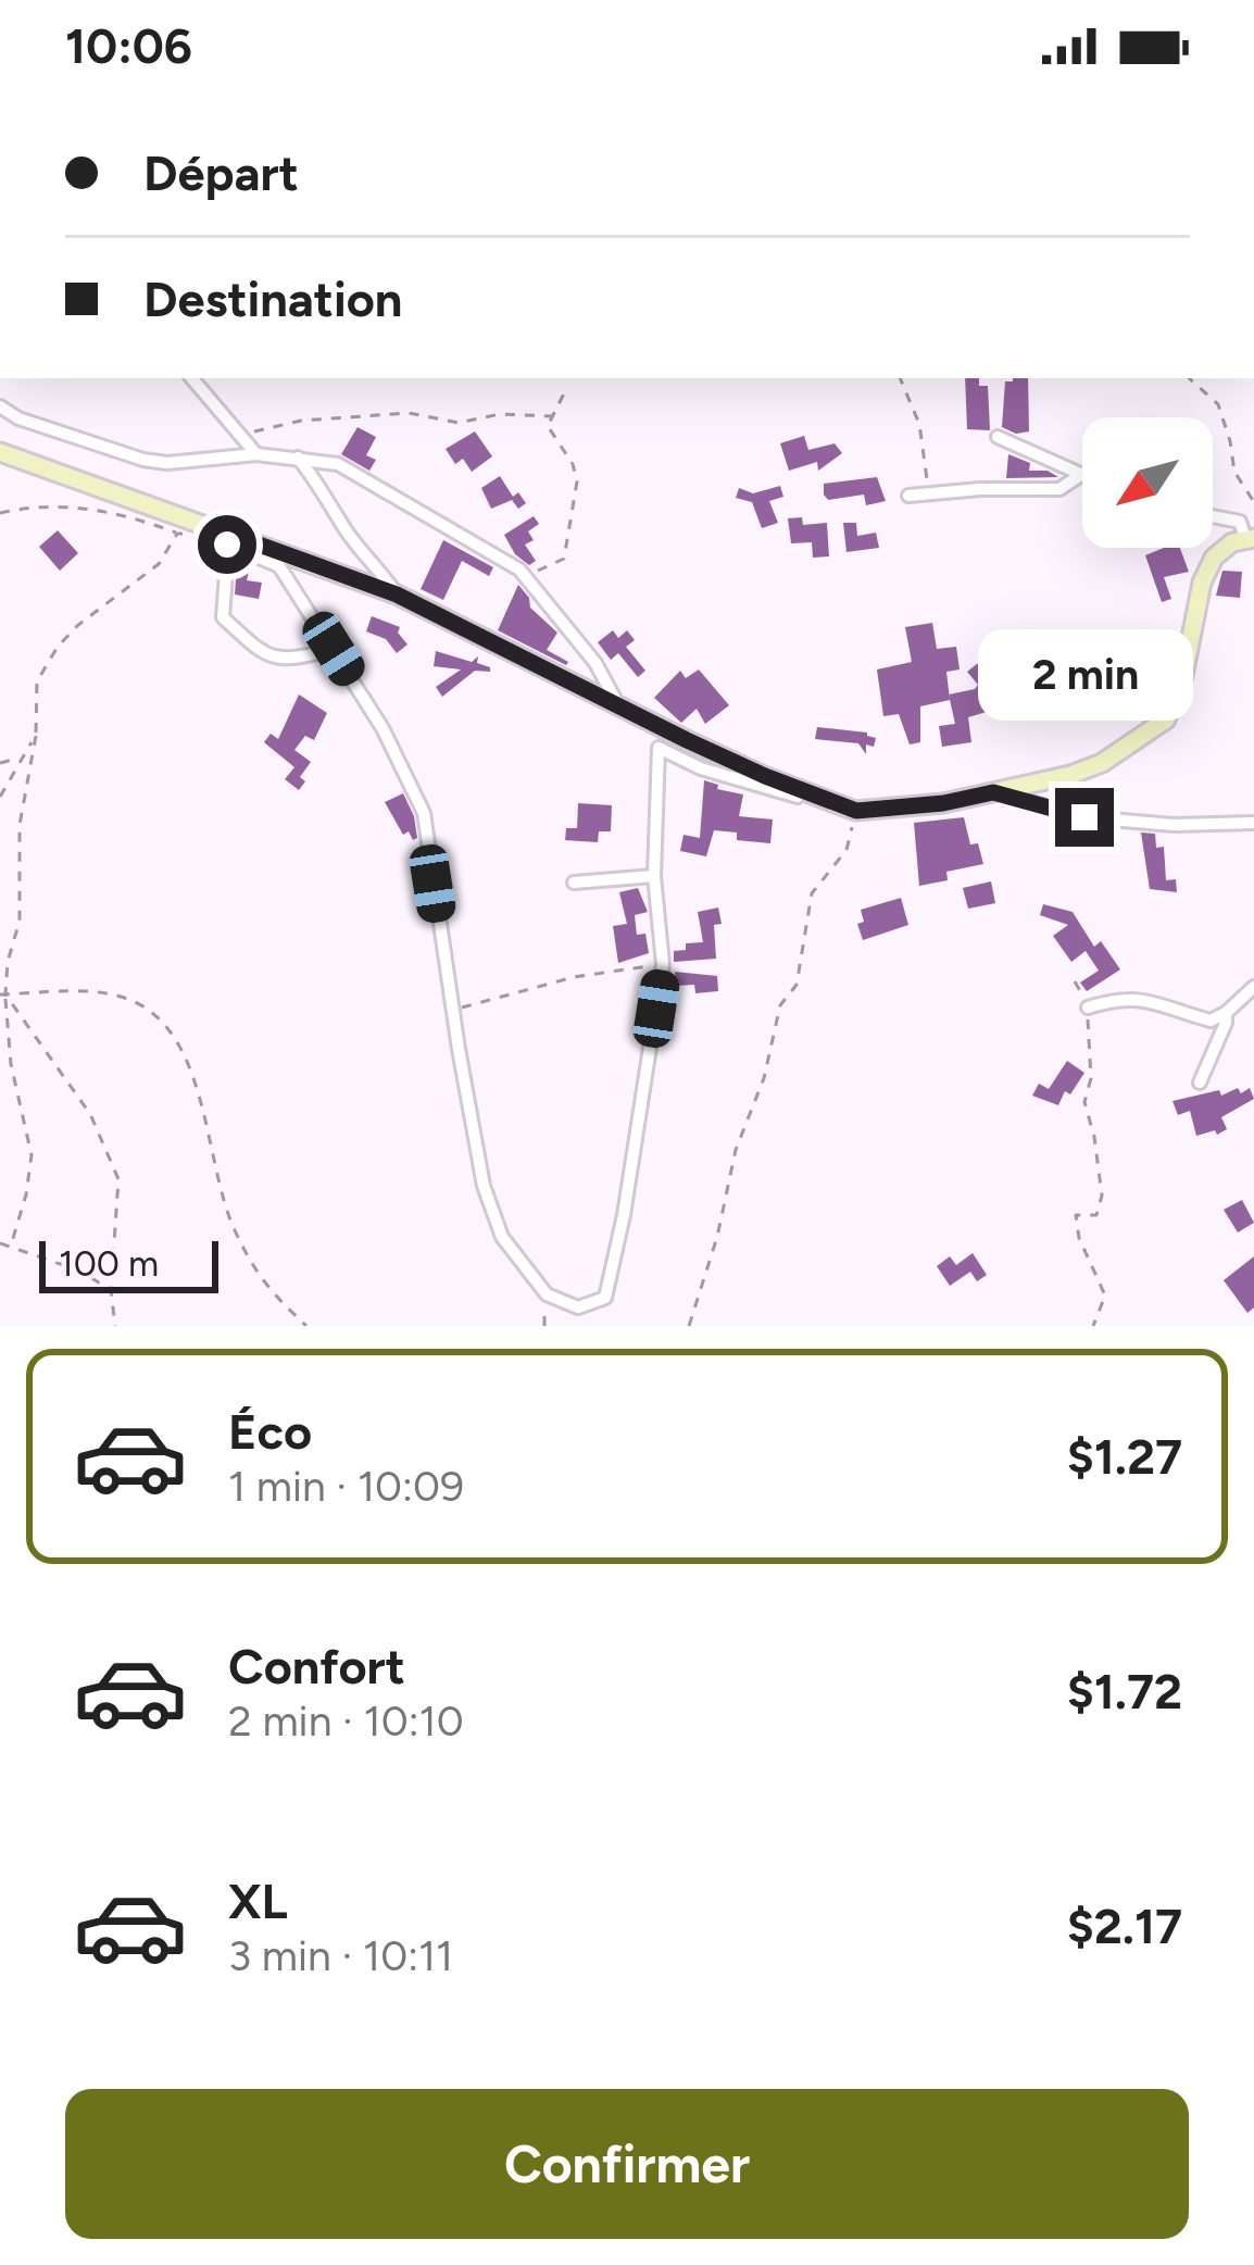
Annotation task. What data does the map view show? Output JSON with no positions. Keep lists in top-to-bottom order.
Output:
{
  "scale_bar": "100 m",
  "north": "bottom left",
  "page": {
    "status": "10:06",
    "banner": ["Départ", "Destination"],
    "bubble": "2 min",
    "scale": "100 m",
    "list": [
      {
        "name": "Éco",
        "note": "1 min · 10:09",
        "value": "$1.27"
      },
      {
        "name": "Confort",
        "note": "2 min · 10:10",
        "value": "$1.72"
      },
      {
        "name": "XL",
        "note": "3 min · 10:11",
        "value": "$2.17"
      }
    ],
    "buttons": "Confirmer"
  }
}
